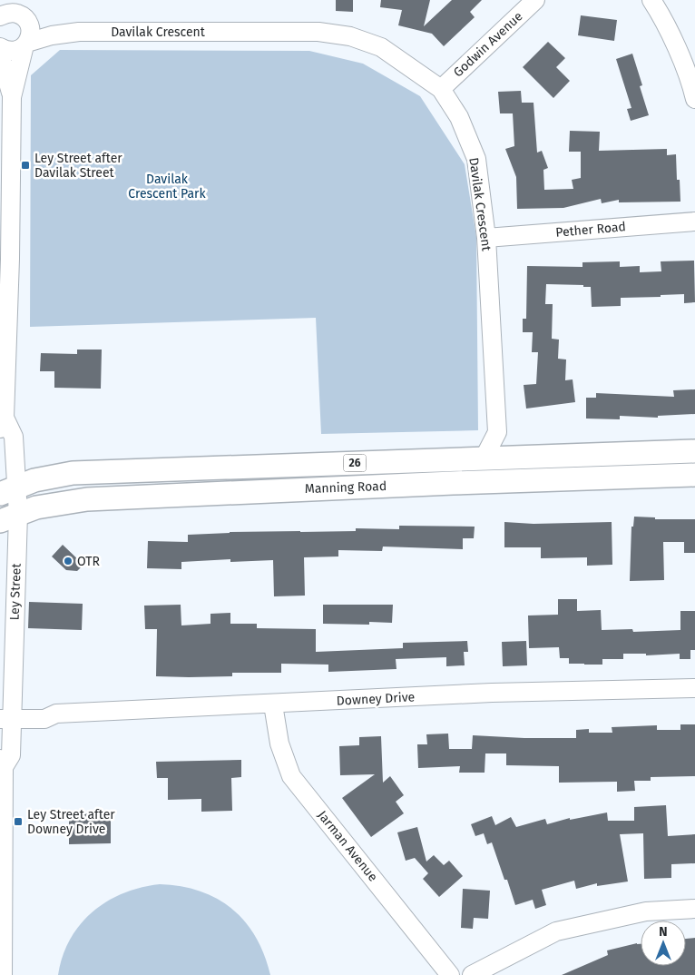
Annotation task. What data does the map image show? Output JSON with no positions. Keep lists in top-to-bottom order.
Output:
{
  "streets": {
    "main road": ["26", "Manning Road"],
    "street": [
      "Davilak Crescent",
      "Godwin Avenue",
      "Pether Road",
      "Ley Street",
      "Downey Drive",
      "Jarman Avenue"
    ]
  },
  "crossings": [
    ["Davilak Crescent", "Godwin Avenue"],
    ["Davilak Crescent", "Pether Road"],
    ["Davilak Crescent", "Ley Street"],
    ["Manning Road", "Ley Street"],
    ["Ley Street", "Downey Drive"],
    ["Downey Drive", "Jarman Avenue"]
  ],
  "parks": ["Davilak Crescent Park"],
  "places": {
    "transit": ["Ley Street after Davilak Street", "Ley Street after Downey Drive"],
    "other": ["OTR"]
  },
  "north": "top"
}
